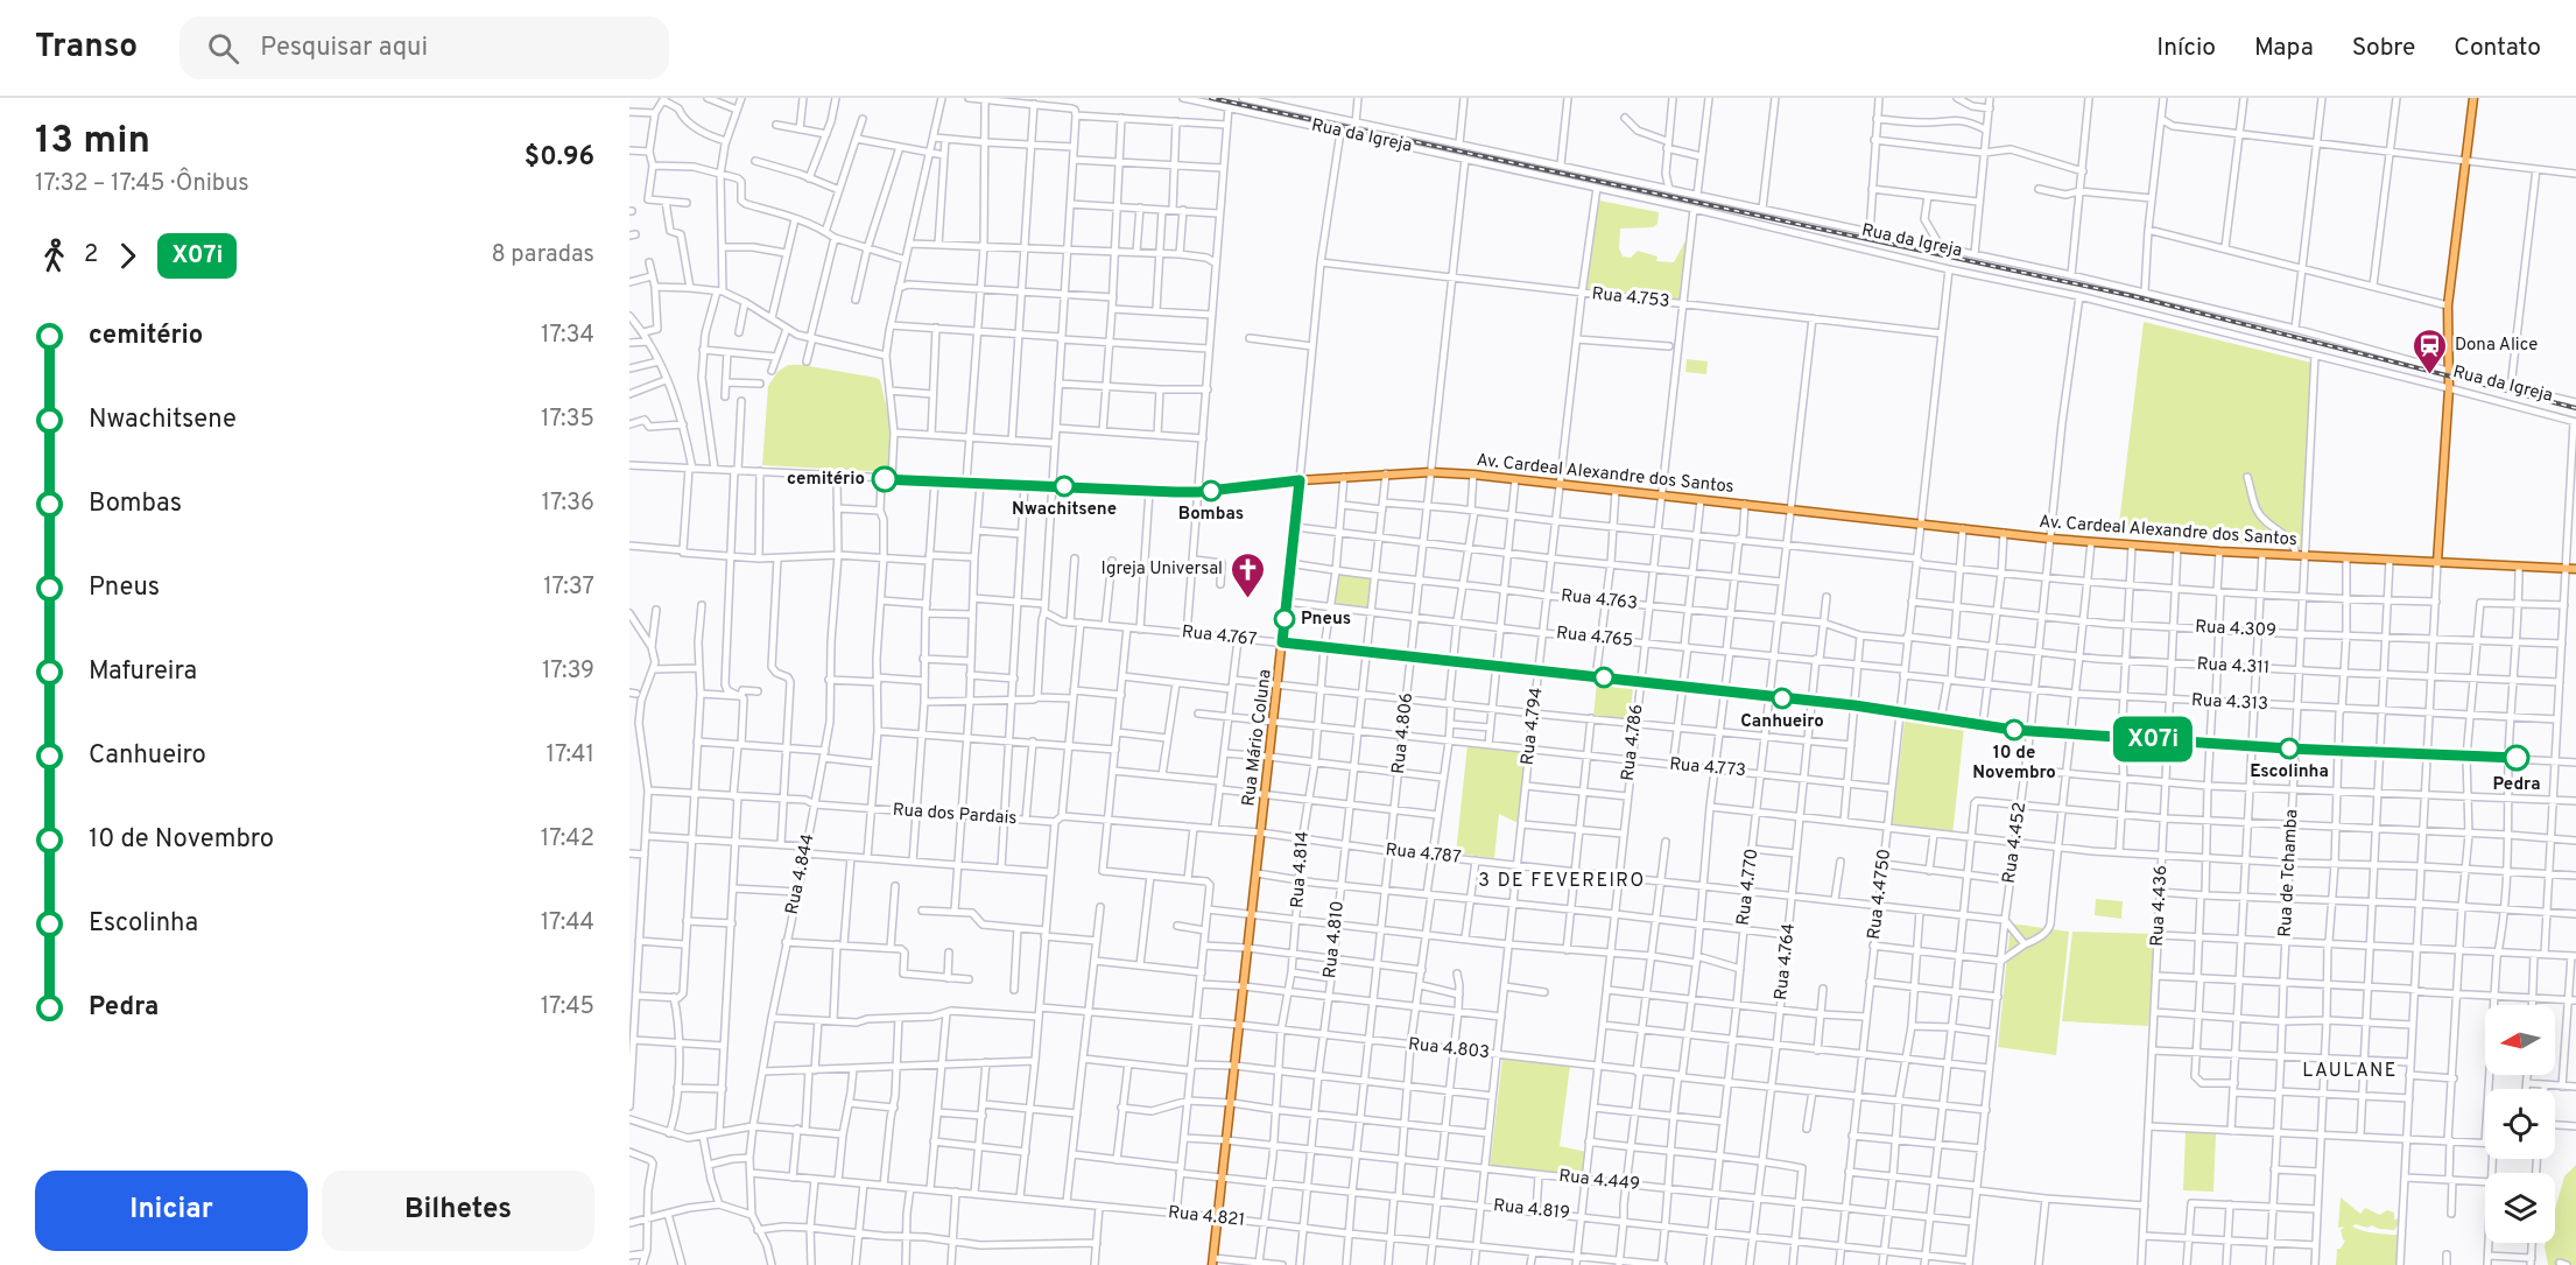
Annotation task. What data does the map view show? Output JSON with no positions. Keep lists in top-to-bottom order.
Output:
{
  "streets": {
    "main road": ["Av. Cardeal Alexandre dos Santos", "Rua Mário Coluna"],
    "street": [
      "Rua da Igreja",
      "Rua 4.753",
      "Rua 4.763",
      "Rua 4.309",
      "Rua 4.767",
      "Rua 4.765",
      "Rua 4.311",
      "Rua 4.313",
      "Rua 4.794",
      "Rua 4.806",
      "Rua 4.786",
      "Rua 4.773",
      "Rua dos Pardais",
      "Rua 4.452",
      "Rua 4.787",
      "Rua 4.814",
      "Rua de Tchamba",
      "Rua 4.844",
      "Rua 4.770",
      "Rua 4.4750",
      "Rua 4.436",
      "Rua 4.810",
      "Rua 4.764",
      "Rua 4.803",
      "Rua 4.449",
      "Rua 4.819",
      "Rua 4.821"
    ]
  },
  "crossings": [
    ["Rua da Igreja", "Rua 4.794"],
    ["Rua da Igreja", "Rua 4.806"],
    ["Rua da Igreja", "Rua Mário Coluna"],
    ["Rua da Igreja", "Rua 4.786"],
    ["Rua da Igreja", "Rua 4.452"],
    ["Rua da Igreja", "Rua de Tchamba"],
    ["Rua da Igreja", "Rua 4.4750"],
    ["Rua 4.753", "Rua 4.794"],
    ["Rua 4.753", "Rua 4.806"],
    ["Rua 4.753", "Rua Mário Coluna"],
    ["Rua 4.753", "Rua 4.786"],
    ["Rua 4.753", "Rua 4.770"],
    ["Rua 4.753", "Rua 4.4750"],
    ["Av. Cardeal Alexandre dos Santos", "Rua 4.794"],
    ["Av. Cardeal Alexandre dos Santos", "Rua 4.806"],
    ["Av. Cardeal Alexandre dos Santos", "Rua Mário Coluna"],
    ["Av. Cardeal Alexandre dos Santos", "Rua 4.786"],
    ["Av. Cardeal Alexandre dos Santos", "Rua 4.452"],
    ["Av. Cardeal Alexandre dos Santos", "Rua 4.814"],
    ["Av. Cardeal Alexandre dos Santos", "Rua de Tchamba"],
    ["Av. Cardeal Alexandre dos Santos", "Rua 4.844"],
    ["Av. Cardeal Alexandre dos Santos", "Rua 4.770"],
    ["Av. Cardeal Alexandre dos Santos", "Rua 4.4750"],
    ["Av. Cardeal Alexandre dos Santos", "Rua 4.436"],
    ["Av. Cardeal Alexandre dos Santos", "Rua 4.810"],
    ["Rua 4.763", "Rua 4.311"],
    ["Rua 4.763", "Rua 4.794"],
    ["Rua 4.763", "Rua 4.806"],
    ["Rua 4.763", "Rua Mário Coluna"],
    ["Rua 4.763", "Rua 4.786"],
    ["Rua 4.763", "Rua 4.814"],
    ["Rua 4.763", "Rua 4.770"],
    ["Rua 4.763", "Rua 4.4750"],
    ["Rua 4.763", "Rua 4.810"],
    ["Rua 4.763", "Rua 4.764"],
    ["Rua 4.309", "Rua 4.452"],
    ["Rua 4.309", "Rua de Tchamba"],
    ["Rua 4.309", "Rua 4.4750"],
    ["Rua 4.309", "Rua 4.436"],
    ["Rua 4.767", "Rua 4.794"],
    ["Rua 4.767", "Rua 4.806"],
    ["Rua 4.767", "Rua Mário Coluna"],
    ["Rua 4.767", "Rua 4.786"],
    ["Rua 4.767", "Rua 4.452"],
    ["Rua 4.767", "Rua 4.814"],
    ["Rua 4.767", "Rua de Tchamba"],
    ["Rua 4.767", "Rua 4.770"],
    ["Rua 4.767", "Rua 4.4750"],
    ["Rua 4.767", "Rua 4.436"],
    ["Rua 4.767", "Rua 4.810"],
    ["Rua 4.767", "Rua 4.764"],
    ["Rua 4.765", "Rua 4.313"],
    ["Rua 4.765", "Rua 4.794"],
    ["Rua 4.765", "Rua 4.806"],
    ["Rua 4.765", "Rua Mário Coluna"],
    ["Rua 4.765", "Rua 4.786"],
    ["Rua 4.765", "Rua 4.814"],
    ["Rua 4.765", "Rua 4.770"],
    ["Rua 4.765", "Rua 4.4750"],
    ["Rua 4.765", "Rua 4.810"],
    ["Rua 4.765", "Rua 4.764"],
    ["Rua 4.311", "Rua 4.452"],
    ["Rua 4.311", "Rua de Tchamba"],
    ["Rua 4.311", "Rua 4.4750"],
    ["Rua 4.311", "Rua 4.436"],
    ["Rua 4.313", "Rua 4.452"],
    ["Rua 4.313", "Rua de Tchamba"],
    ["Rua 4.313", "Rua 4.4750"],
    ["Rua 4.313", "Rua 4.436"],
    ["Rua 4.794", "Rua 4.773"],
    ["Rua 4.794", "Rua 4.787"],
    ["Rua 4.794", "Rua 4.803"],
    ["Rua 4.794", "Rua 4.449"],
    ["Rua 4.794", "Rua 4.819"],
    ["Rua 4.794", "Rua 4.821"],
    ["Rua 4.806", "Rua 4.773"],
    ["Rua 4.806", "Rua 4.787"],
    ["Rua 4.806", "Rua 4.803"],
    ["Rua 4.806", "Rua 4.449"],
    ["Rua 4.806", "Rua 4.819"],
    ["Rua 4.806", "Rua 4.821"],
    ["Rua Mário Coluna", "Rua 4.773"],
    ["Rua Mário Coluna", "Rua 4.787"],
    ["Rua Mário Coluna", "Rua 4.803"],
    ["Rua Mário Coluna", "Rua 4.449"],
    ["Rua Mário Coluna", "Rua 4.819"],
    ["Rua Mário Coluna", "Rua 4.821"],
    ["Rua 4.786", "Rua 4.773"],
    ["Rua 4.786", "Rua 4.787"],
    ["Rua 4.786", "Rua 4.803"],
    ["Rua 4.786", "Rua 4.449"],
    ["Rua 4.786", "Rua 4.819"],
    ["Rua 4.786", "Rua 4.821"],
    ["Rua 4.773", "Rua 4.814"],
    ["Rua 4.773", "Rua 4.770"],
    ["Rua 4.773", "Rua 4.4750"],
    ["Rua 4.773", "Rua 4.810"],
    ["Rua 4.773", "Rua 4.764"],
    ["Rua dos Pardais", "Rua 4.844"],
    ["Rua 4.452", "Rua 4.787"],
    ["Rua 4.452", "Rua 4.803"],
    ["Rua 4.452", "Rua 4.449"],
    ["Rua 4.452", "Rua 4.819"],
    ["Rua 4.787", "Rua 4.814"],
    ["Rua 4.787", "Rua 4.770"],
    ["Rua 4.787", "Rua 4.4750"],
    ["Rua 4.787", "Rua 4.810"],
    ["Rua 4.787", "Rua 4.764"],
    ["Rua 4.814", "Rua 4.803"],
    ["Rua 4.814", "Rua 4.449"],
    ["Rua 4.814", "Rua 4.819"],
    ["Rua 4.814", "Rua 4.821"],
    ["Rua 4.844", "Rua 4.821"],
    ["Rua 4.770", "Rua 4.803"],
    ["Rua 4.770", "Rua 4.449"],
    ["Rua 4.770", "Rua 4.819"],
    ["Rua 4.4750", "Rua 4.803"],
    ["Rua 4.4750", "Rua 4.449"],
    ["Rua 4.4750", "Rua 4.819"],
    ["Rua 4.810", "Rua 4.803"],
    ["Rua 4.810", "Rua 4.449"],
    ["Rua 4.810", "Rua 4.819"],
    ["Rua 4.810", "Rua 4.821"],
    ["Rua 4.764", "Rua 4.803"],
    ["Rua 4.764", "Rua 4.449"],
    ["Rua 4.764", "Rua 4.819"]
  ],
  "districts": ["3 DE FEVEREIRO", "LAULANE"],
  "places": {
    "station": ["Dona Alice"],
    "other": [
      "cemitério",
      "Nwachitsene",
      "Bombas",
      "Pneus",
      "Canhueiro",
      "10 de Novembro",
      "Escolinha",
      "Pedra"
    ],
    "church": ["Igreja Universal"]
  },
  "lines": ["bus line X07i"],
  "north": "left",
  "page": {
    "header": "Transo",
    "search": "Pesquisar aqui",
    "nav": [
      "Início",
      "Mapa",
      "Sobre",
      "Contato"
    ],
    "heading": ["13 min", "17:32 – 17:45 · Ônibus", "$0.96"],
    "on_map": "X07i",
    "legs": ["2", "X07i", "8 paradas"],
    "list": [
      {
        "name": "cemitério",
        "value": "17:34"
      },
      {
        "name": "Nwachitsene",
        "value": "17:35"
      },
      {
        "name": "Bombas",
        "value": "17:36"
      },
      {
        "name": "Pneus",
        "value": "17:37"
      },
      {
        "name": "Mafureira",
        "value": "17:39"
      },
      {
        "name": "Canhueiro",
        "value": "17:41"
      },
      {
        "name": "10 de Novembro",
        "value": "17:42"
      },
      {
        "name": "Escolinha",
        "value": "17:44"
      },
      {
        "name": "Pedra",
        "value": "17:45"
      }
    ],
    "buttons": ["Iniciar", "Bilhetes"]
  }
}
